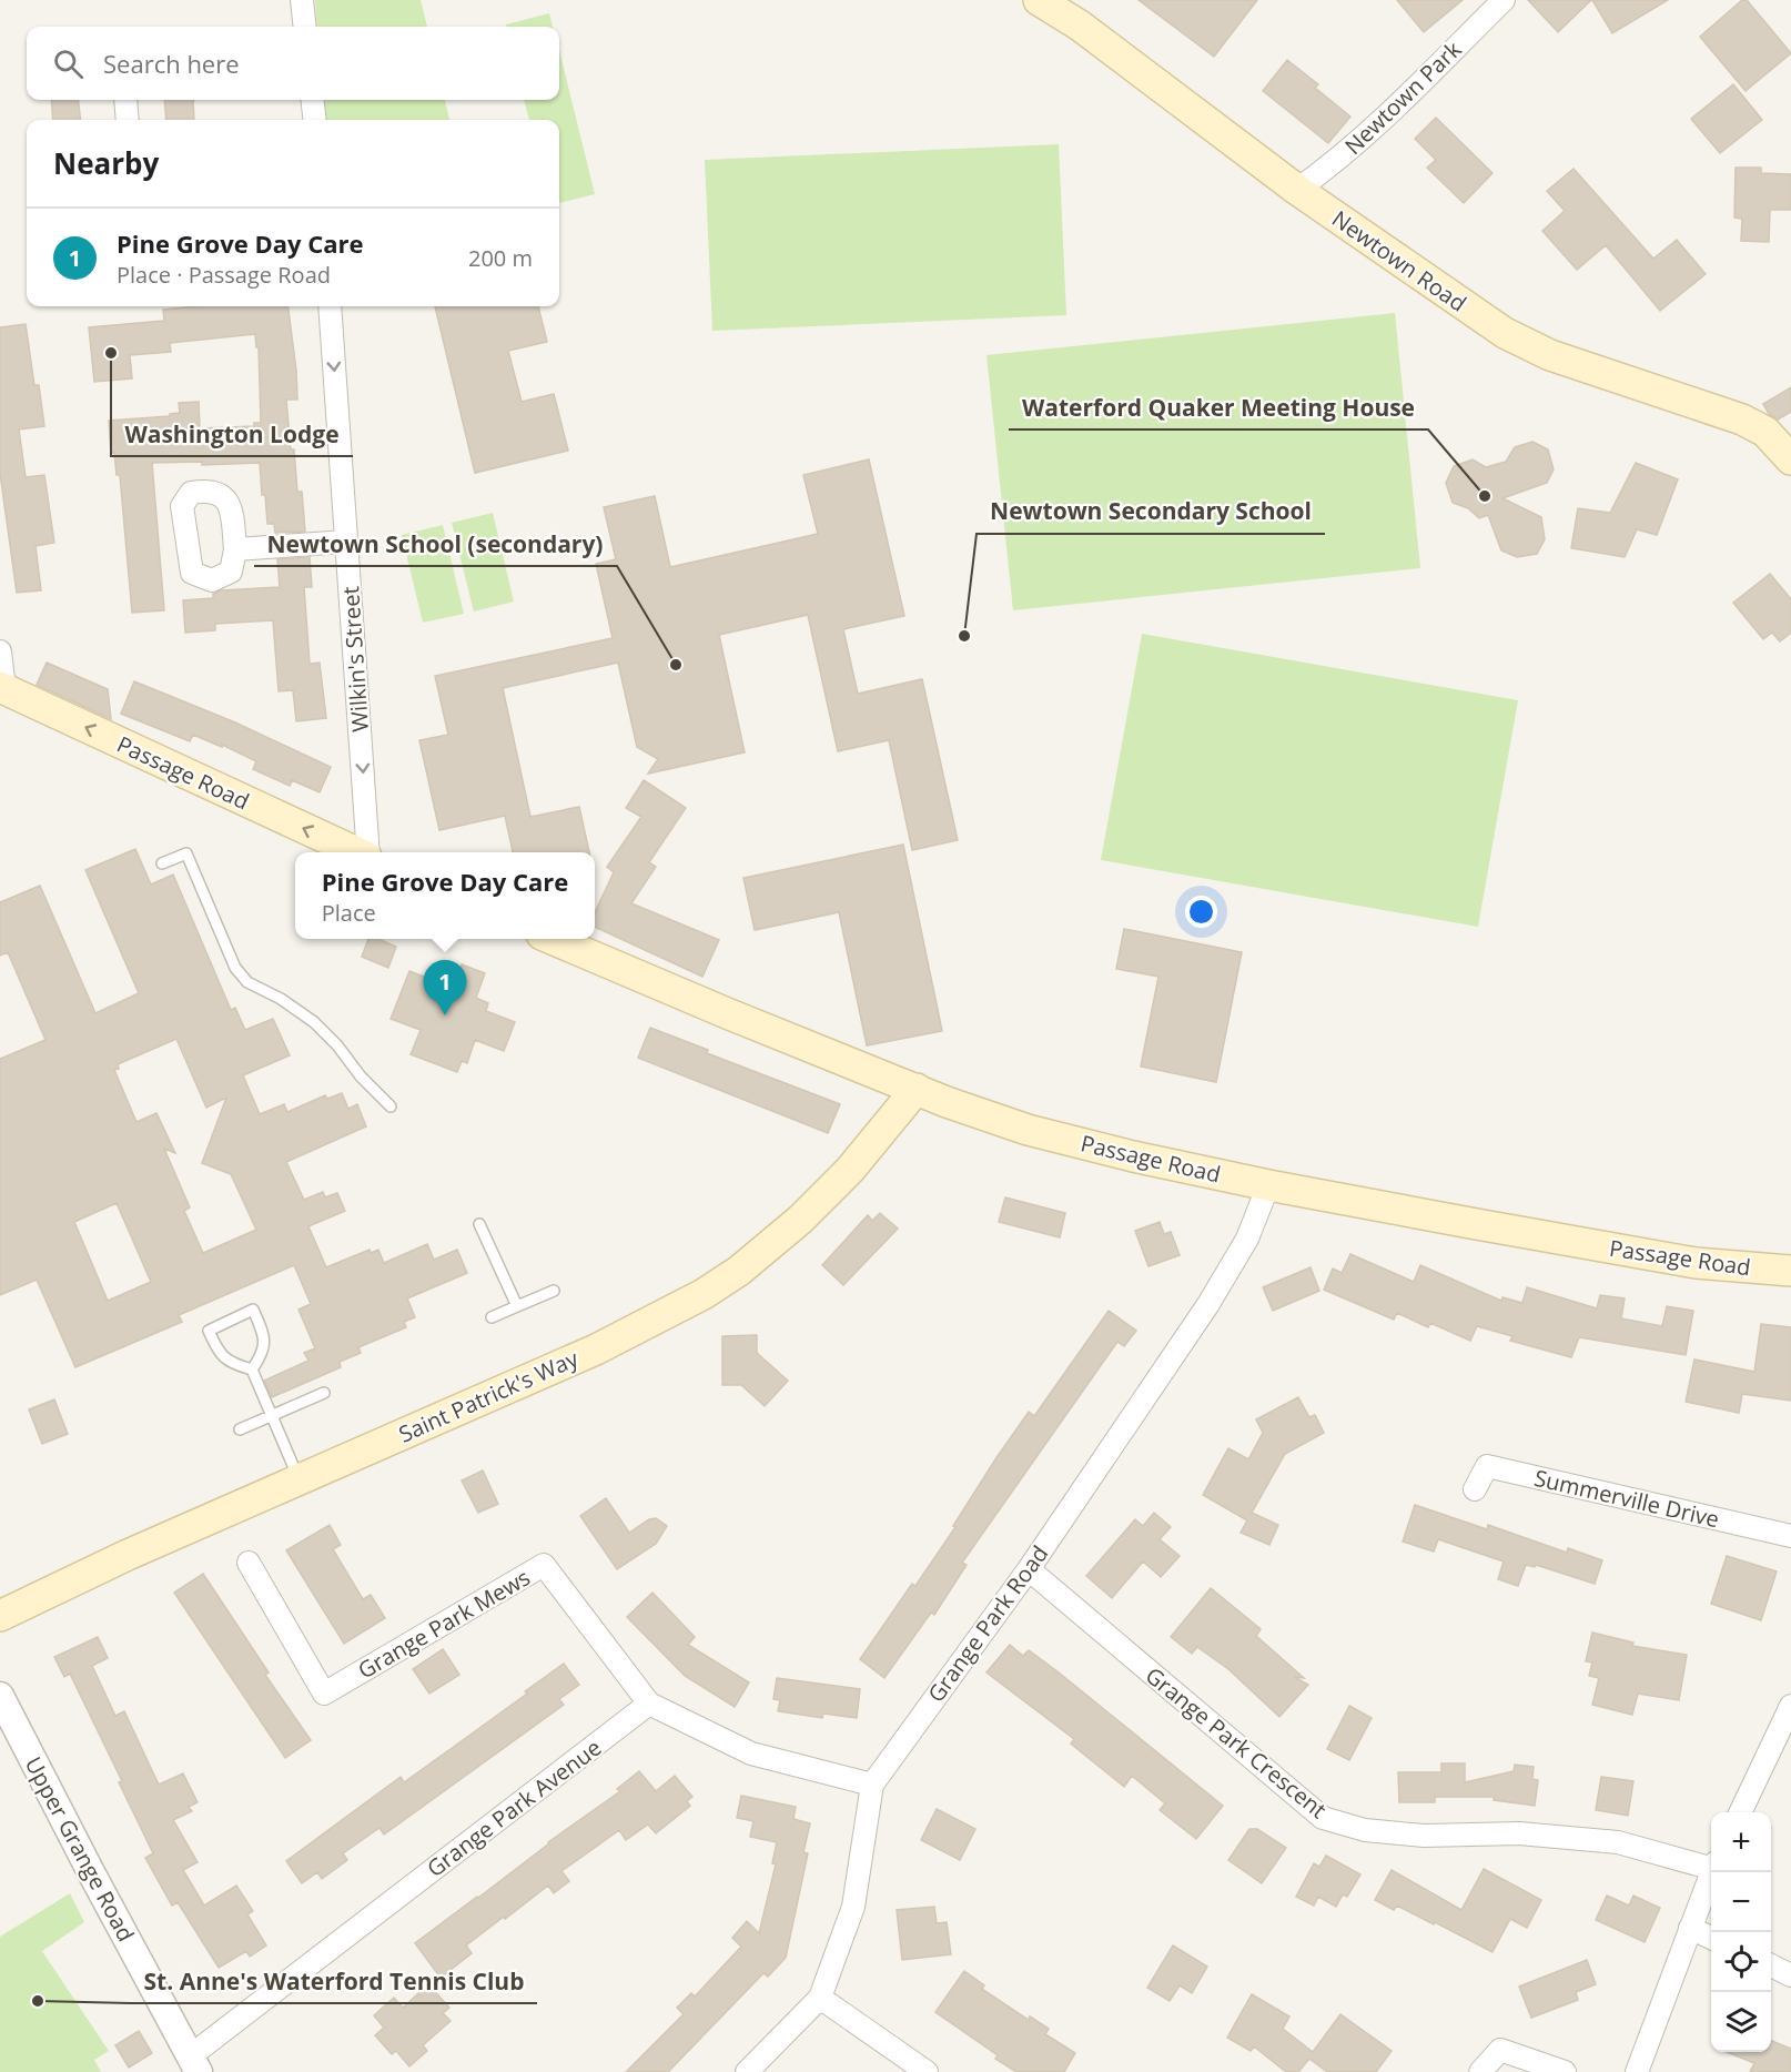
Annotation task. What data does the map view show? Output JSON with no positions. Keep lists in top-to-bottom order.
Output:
{
  "streets": {
    "main road": ["Newtown Road", "Passage Road", "Saint Patrick's Way"],
    "street": [
      "Newtown Park",
      "Wilkin's Street",
      "Summerville Drive",
      "Grange Park Mews",
      "Grange Park Road",
      "Grange Park Crescent",
      "Grange Park Avenue",
      "Upper Grange Road"
    ]
  },
  "crossings": [
    ["Newtown Park", "Newtown Road"],
    ["Passage Road", "Saint Patrick's Way"],
    ["Passage Road", "Grange Park Road"],
    ["Grange Park Mews", "Grange Park Avenue"],
    ["Grange Park Road", "Grange Park Crescent"],
    ["Grange Park Avenue", "Upper Grange Road"]
  ],
  "one_way": ["Wilkin's Street"],
  "places": [
    "Washington Lodge",
    "Waterford Quaker Meeting House",
    "Newtown Secondary School",
    "Newtown School (secondary)",
    "St. Anne's Waterford Tennis Club"
  ],
  "page": {
    "search": "Search here",
    "heading": "Nearby",
    "list": [
      {
        "mark": "1",
        "name": "Pine Grove Day Care",
        "note": "Place · Passage Road",
        "value": "200 m"
      }
    ],
    "popup": ["Pine Grove Day Care", "Place"],
    "pins": "1",
    "map_buttons": ["+", "−"]
  }
}
